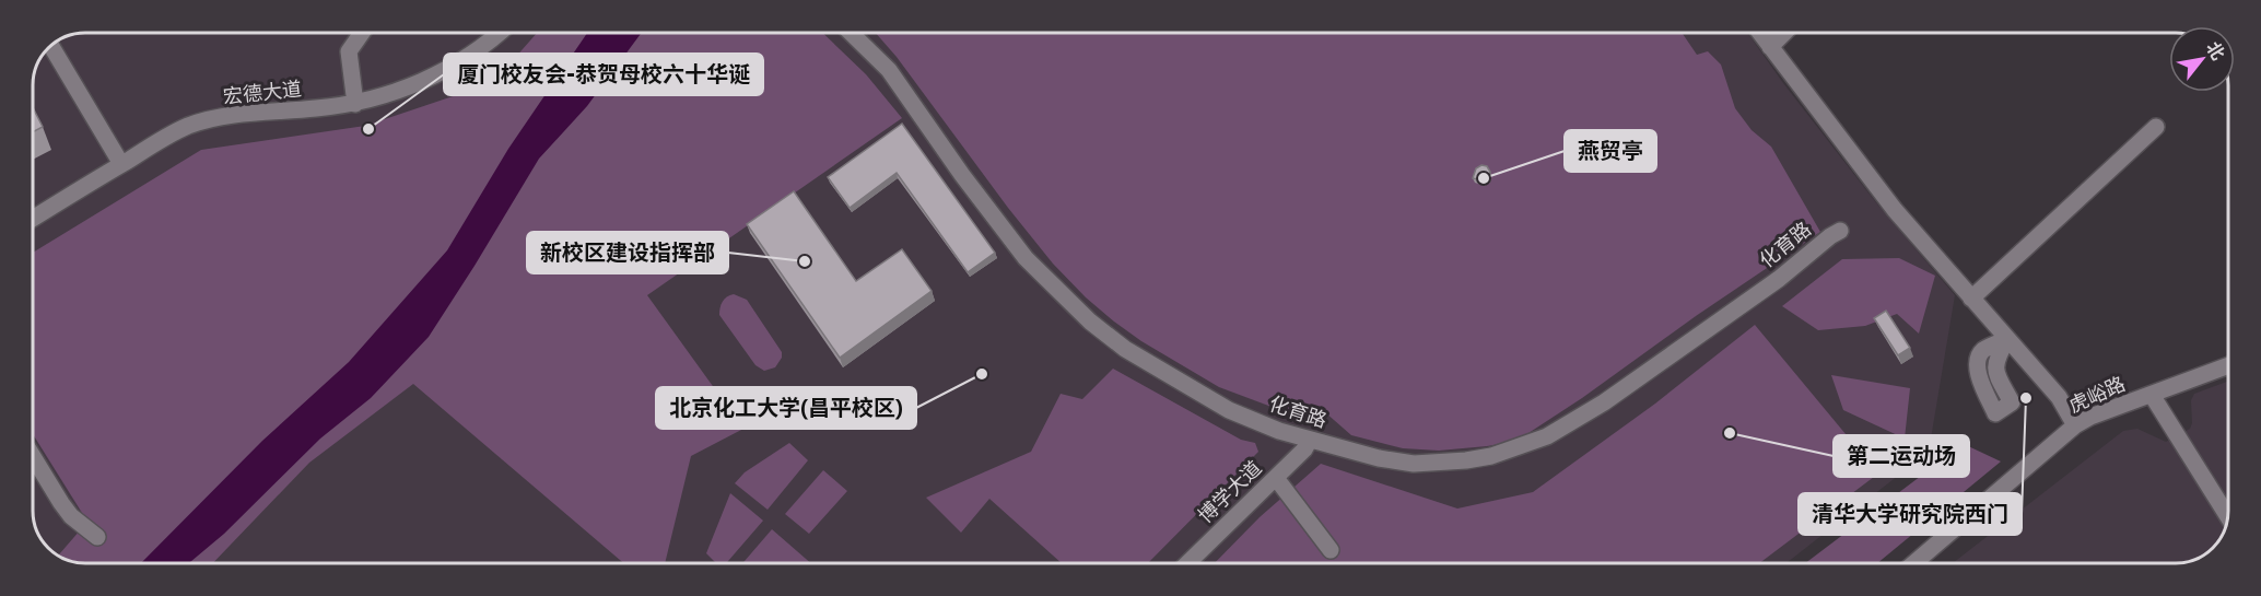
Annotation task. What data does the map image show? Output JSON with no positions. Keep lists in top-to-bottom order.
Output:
{
  "streets": {
    "street": [
      "宏德大道",
      "化育路",
      "虎峪路",
      "博学大道"
    ]
  },
  "crossings": [
    ["化育路", "博学大道"]
  ],
  "places": [
    "厦门校友会-恭贺母校六十华诞",
    "燕贸亭",
    "新校区建设指挥部",
    "北京化工大学(昌平校区)",
    "清华大学研究院西门",
    "第二运动场"
  ],
  "north": "top right"
}
